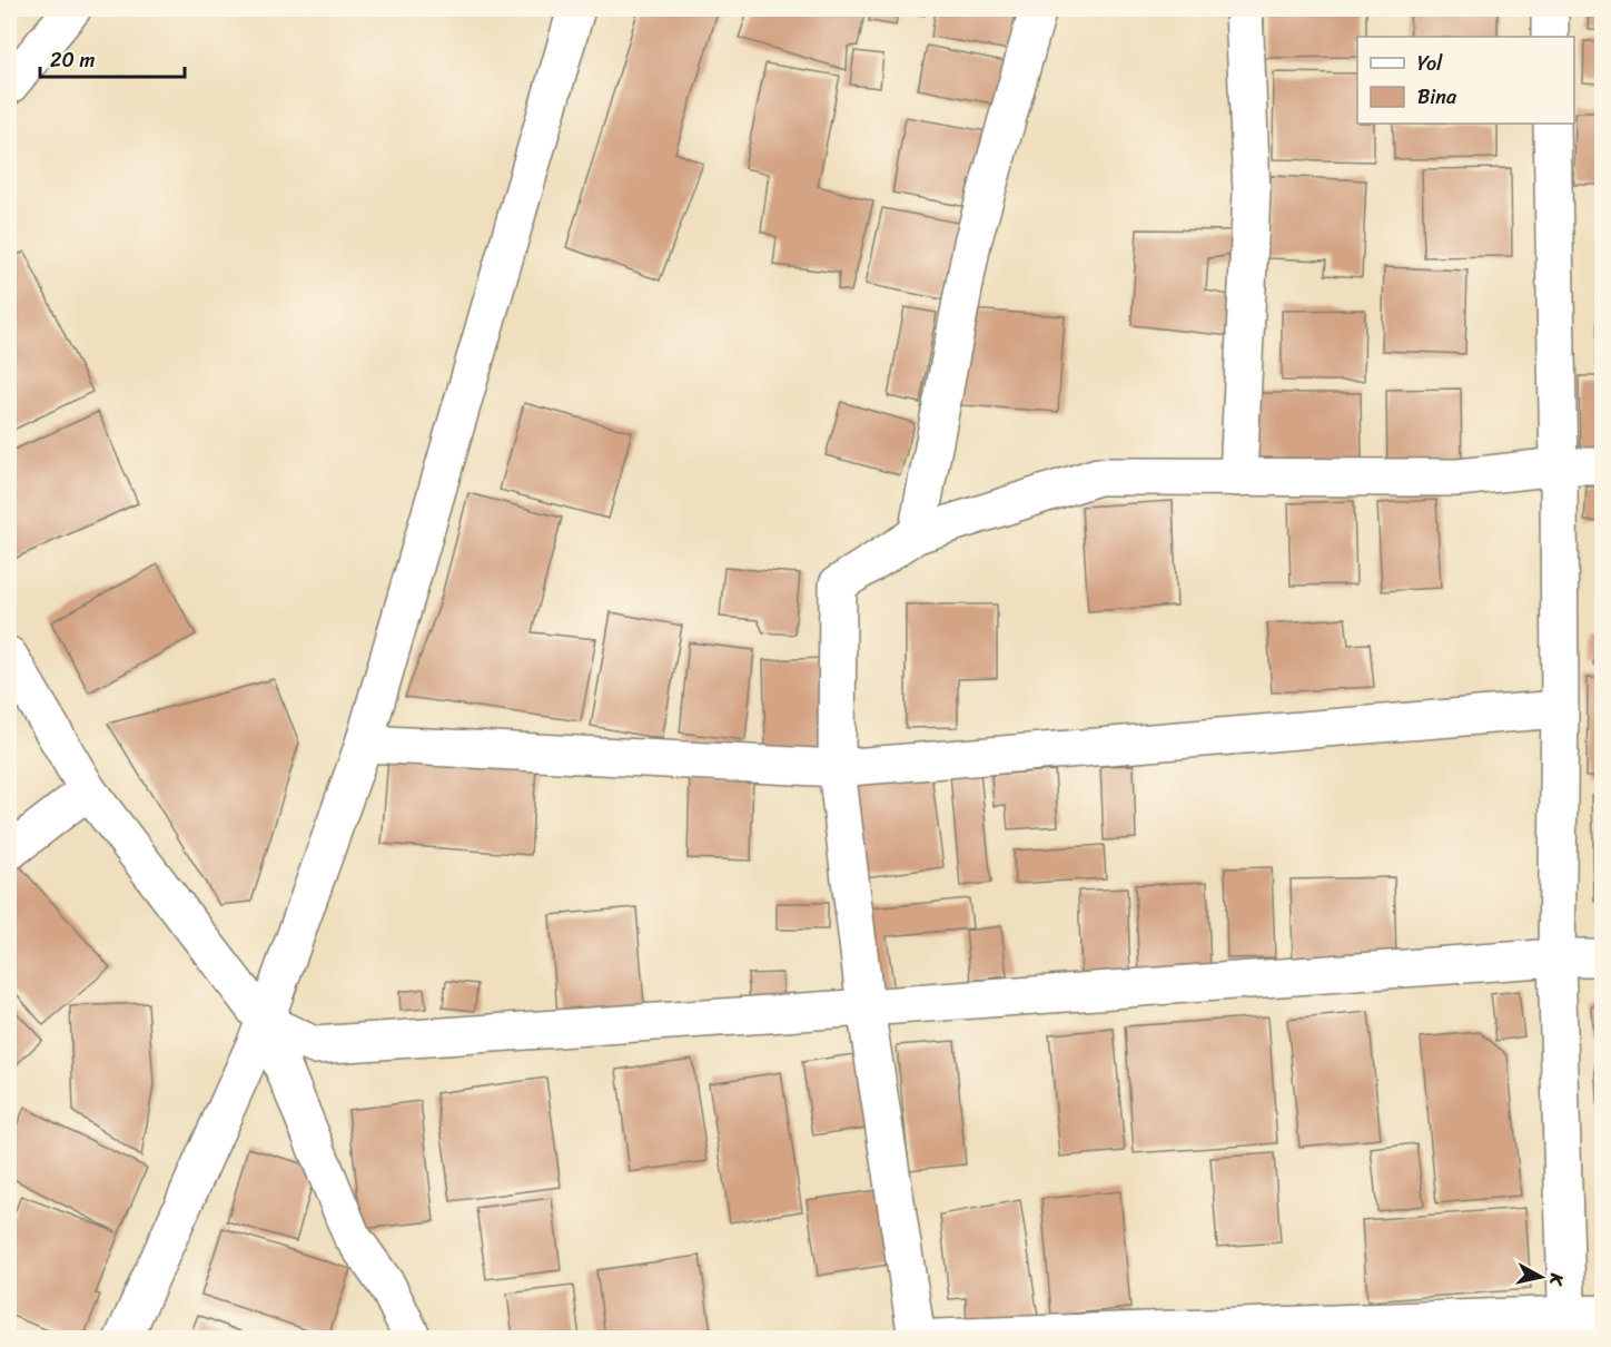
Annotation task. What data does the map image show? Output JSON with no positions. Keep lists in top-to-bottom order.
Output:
{
  "legend": ["Yol", "Bina"],
  "scale_bar": "20 m",
  "north": "right"
}
